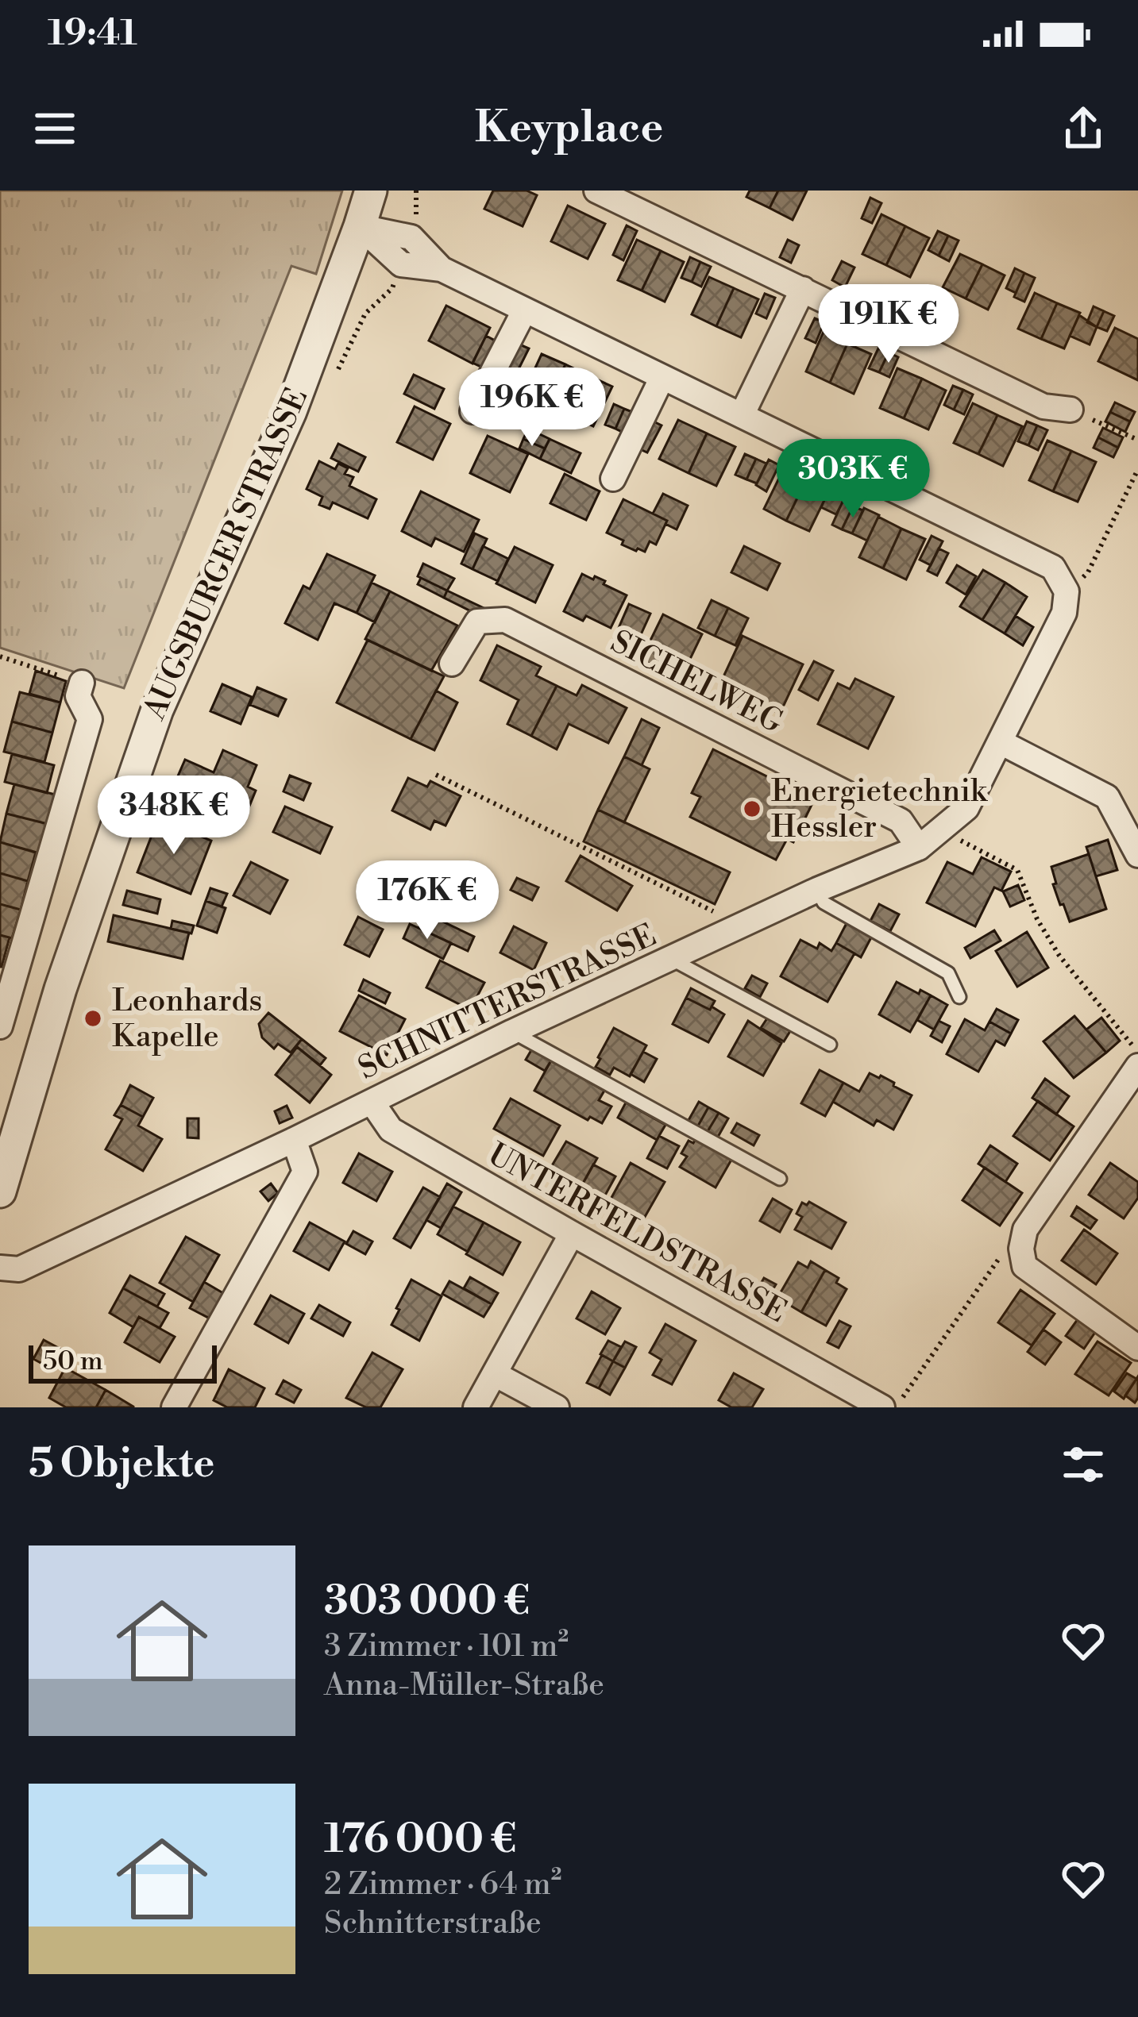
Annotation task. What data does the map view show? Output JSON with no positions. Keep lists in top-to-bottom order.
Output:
{
  "streets": {
    "street": [
      "AUGSBURGER STRASSE",
      "SICHELWEG",
      "SCHNITTERSTRASSE",
      "UNTERFELDSTRASSE"
    ]
  },
  "crossings": [
    ["SICHELWEG", "SCHNITTERSTRASSE"],
    ["SCHNITTERSTRASSE", "UNTERFELDSTRASSE"]
  ],
  "places": ["Energietechnik Hessler", "Leonhards Kapelle"],
  "scale_bar": "50 m",
  "page": {
    "status": "19:41",
    "header": "Keyplace",
    "price": [
      "191K €",
      "196K €",
      "303K €",
      "348K €",
      "176K €"
    ],
    "scale": "50 m",
    "heading": "5 Objekte",
    "list": [
      {
        "name": "303 000 €",
        "note": "3 Zimmer · 101 m² · Anna-Müller-Straße"
      },
      {
        "name": "176 000 €",
        "note": "2 Zimmer · 64 m² · Schnitterstraße"
      }
    ]
  }
}
